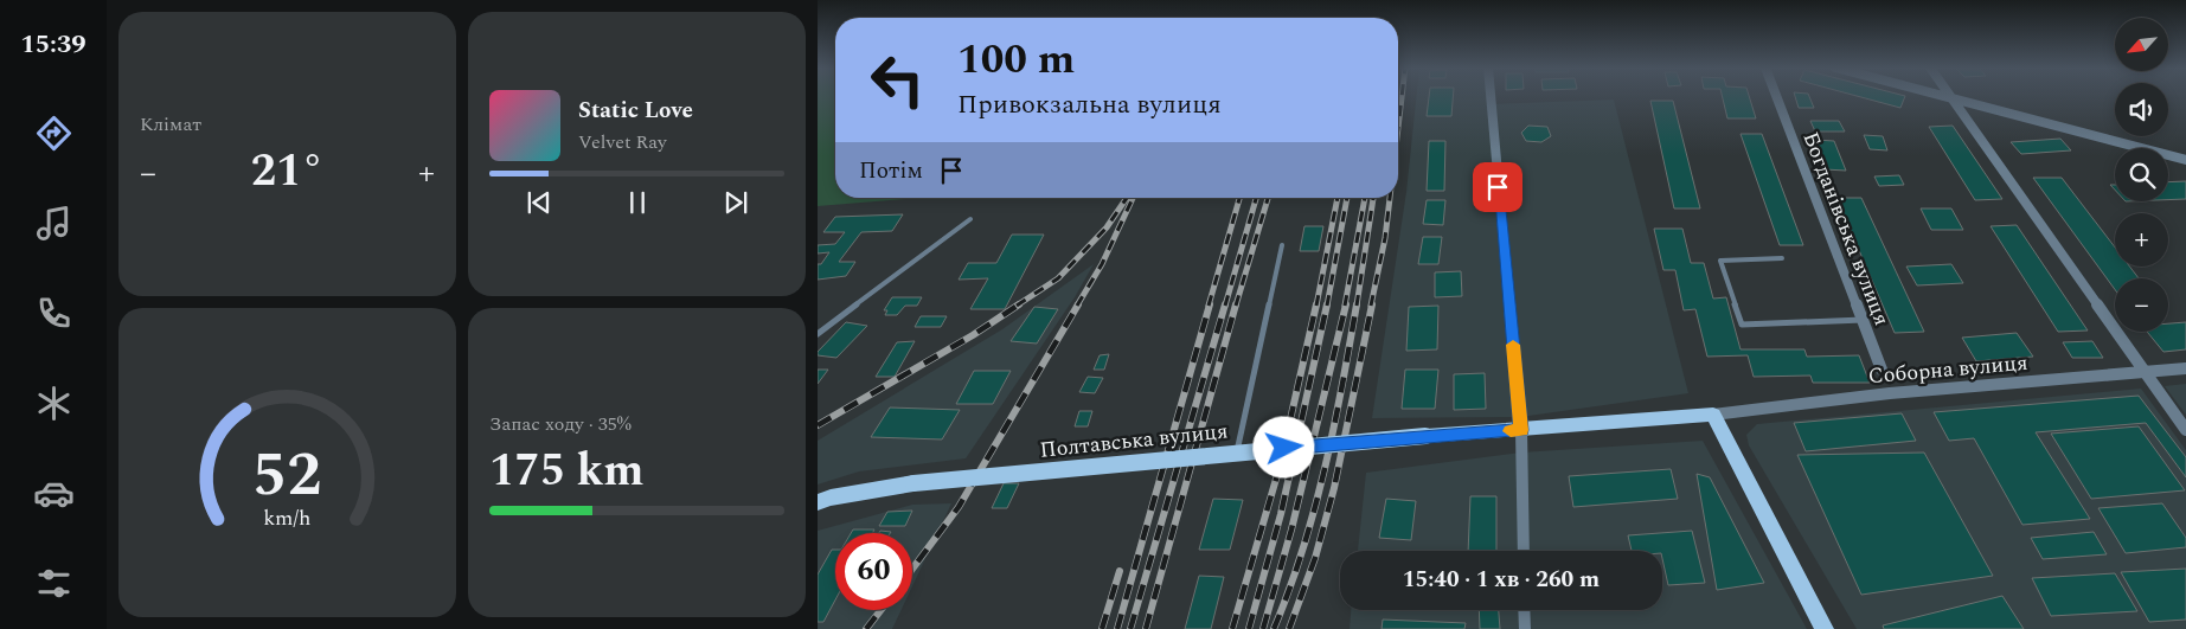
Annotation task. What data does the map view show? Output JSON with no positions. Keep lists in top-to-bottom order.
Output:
{
  "streets": {
    "main road": ["Полтавська вулиця"],
    "street": ["Богданівська вулиця", "Соборна вулиця"]
  },
  "crossings": [
    ["Соборна вулиця", "Полтавська вулиця"]
  ],
  "north": "bottom left",
  "page": {
    "tabs": "15:39",
    "tile": [
      "Клімат",
      ["Запас ходу · 35%", "175 km"]
    ],
    "map_buttons": ["+", "−"],
    "turn": ["100 m", "Привокзальна вулиця"],
    "song": ["Static Love", "Velvet Ray"],
    "then": "Потім",
    "heat": ["−", "21°", "+"],
    "limit": "60",
    "trip": "15:40 · 1 хв · 260 m",
    "gauge": ["52", "km/h"]
  }
}
